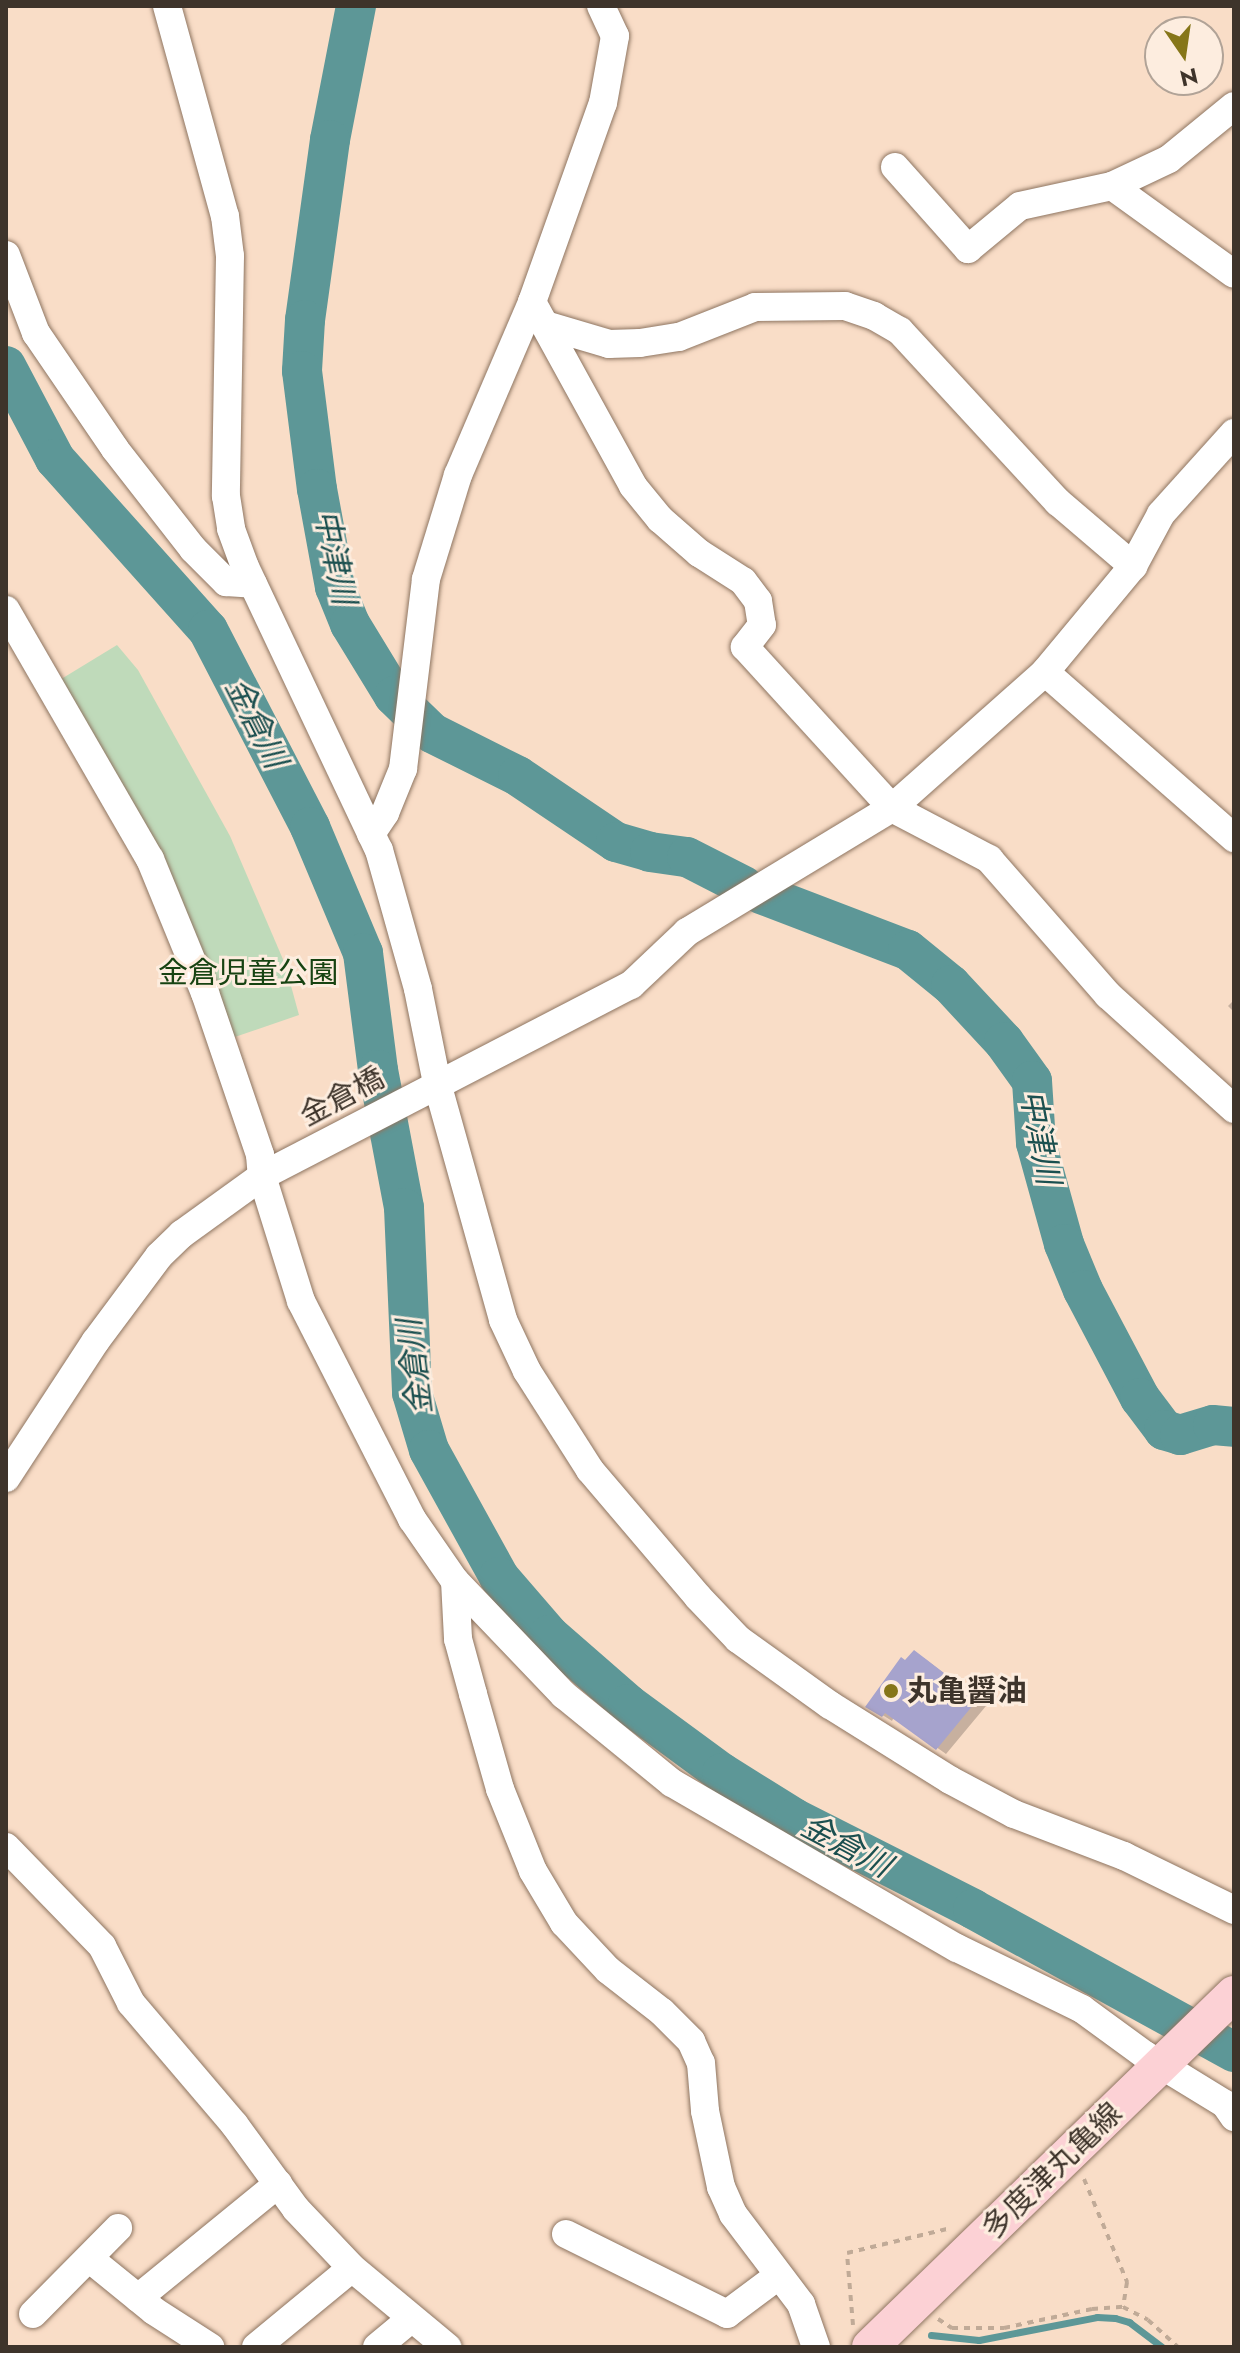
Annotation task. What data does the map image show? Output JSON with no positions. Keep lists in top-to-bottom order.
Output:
{
  "streets": {
    "main road": ["多度津丸亀線"],
    "street": ["金倉橋"]
  },
  "water": ["中津川", "金倉川"],
  "parks": ["金倉児童公園"],
  "places": ["丸亀醤油"],
  "north": "bottom"
}
